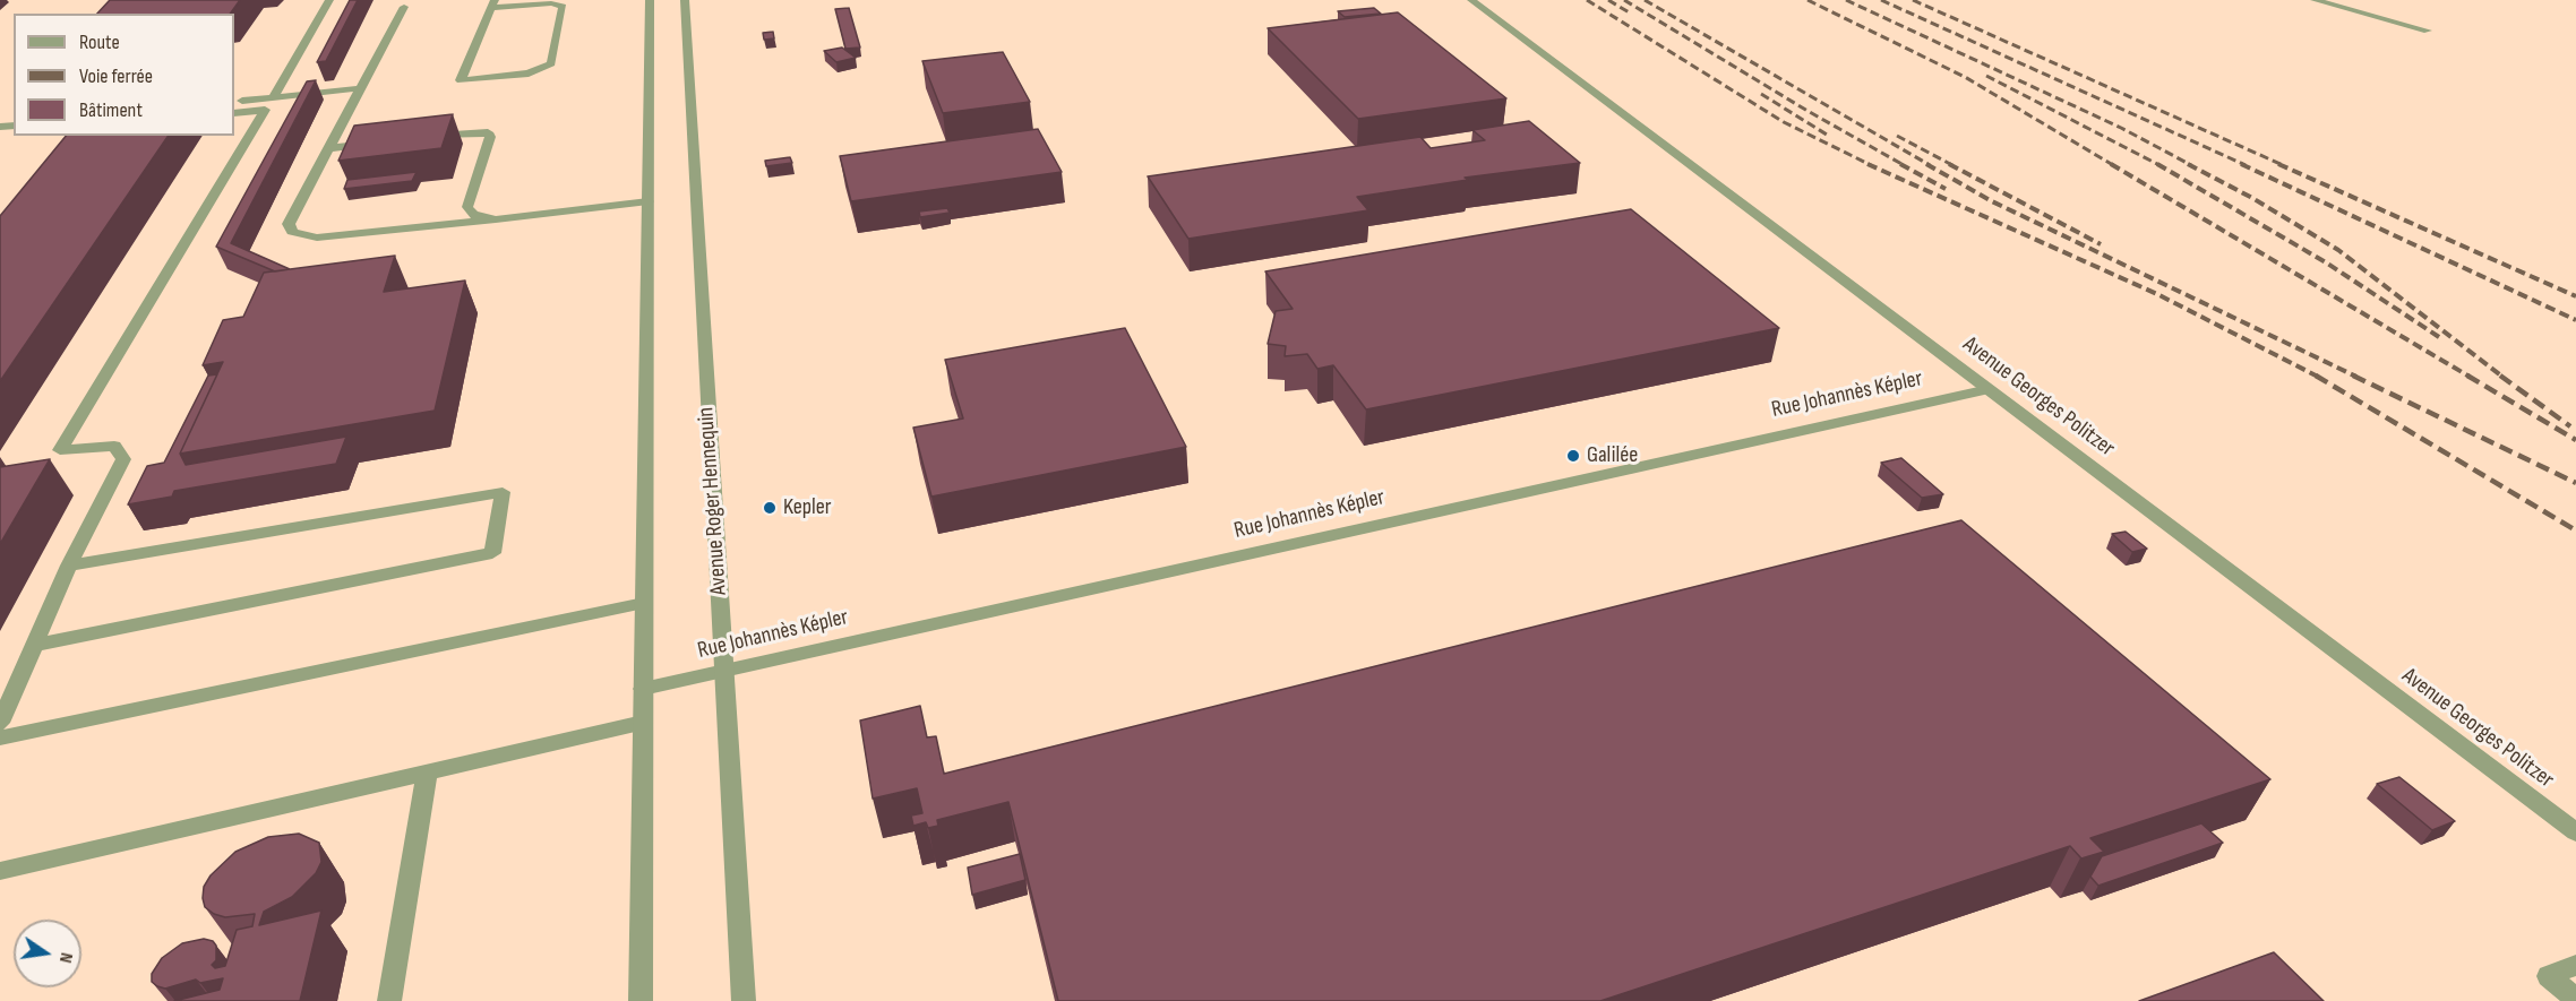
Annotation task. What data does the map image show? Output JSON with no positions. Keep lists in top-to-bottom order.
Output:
{
  "streets": {
    "street": ["Rue Johannès Képler", "Avenue Georges Politzer", "Avenue Roger Hennequin"]
  },
  "crossings": [
    ["Rue Johannès Képler", "Avenue Georges Politzer"],
    ["Rue Johannès Képler", "Avenue Roger Hennequin"]
  ],
  "places": ["Galilée", "Kepler"],
  "legend": ["Route", "Voie ferrée", "Bâtiment"],
  "north": "right"
}
